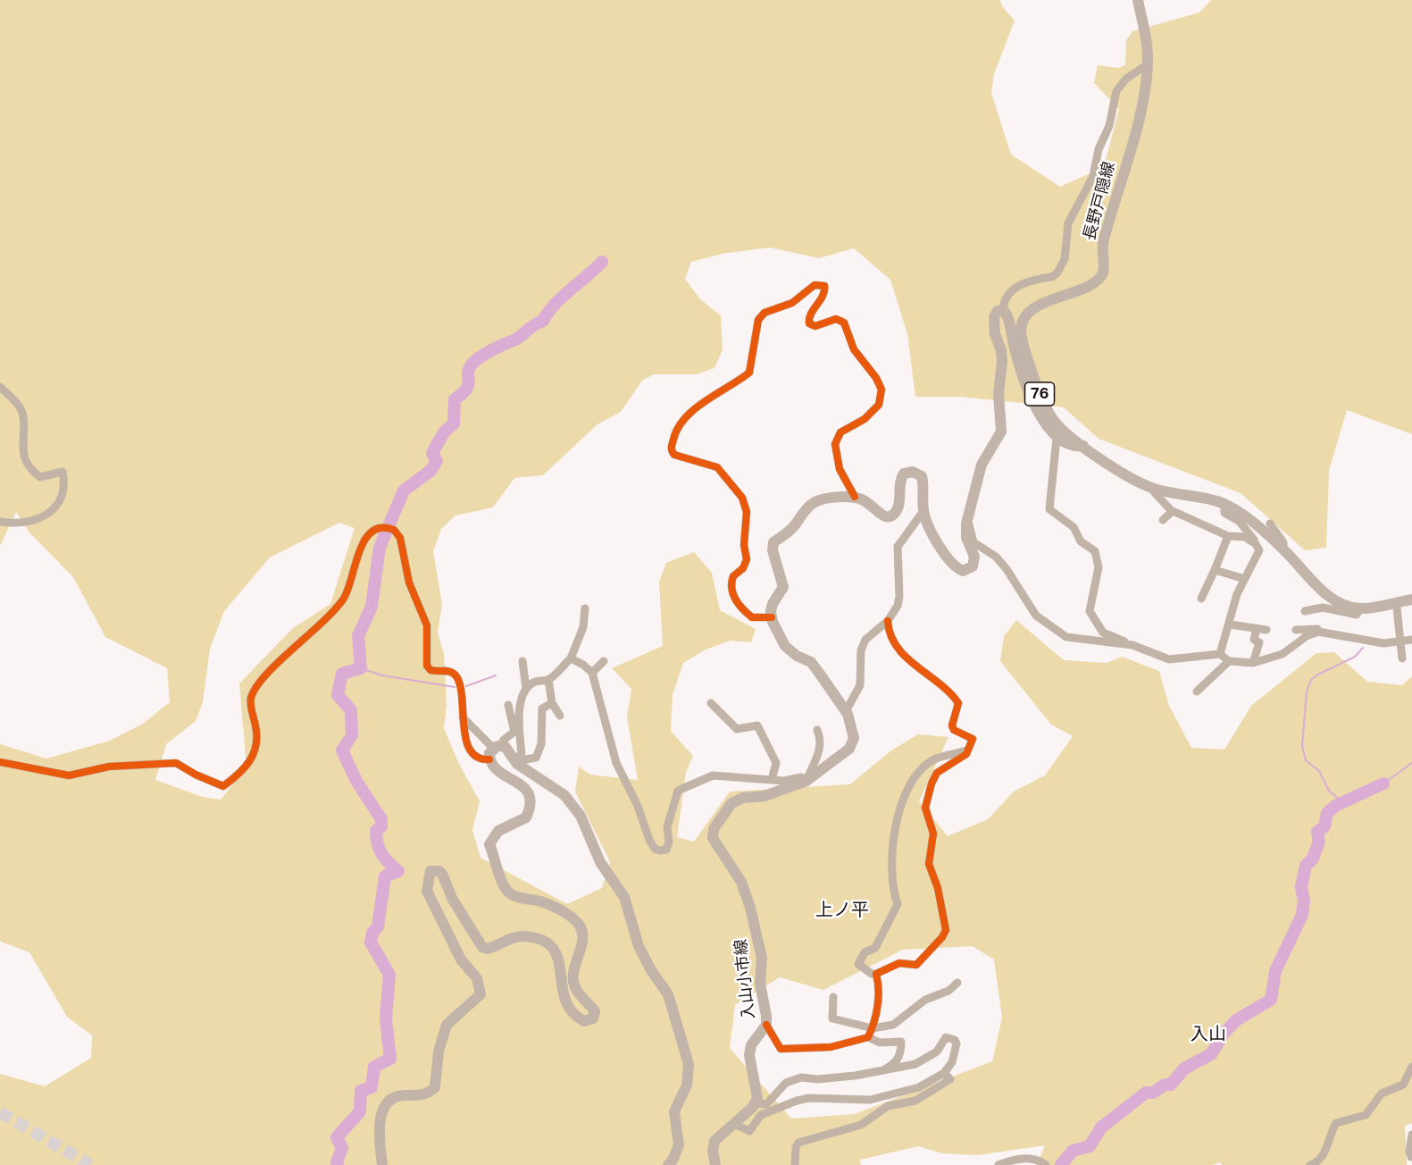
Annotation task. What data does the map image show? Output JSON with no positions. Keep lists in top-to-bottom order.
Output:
{
  "streets": {
    "main road": ["長野戸隠線", "76", "入山小市線"]
  },
  "districts": ["上ノ平", "入山"]
}
